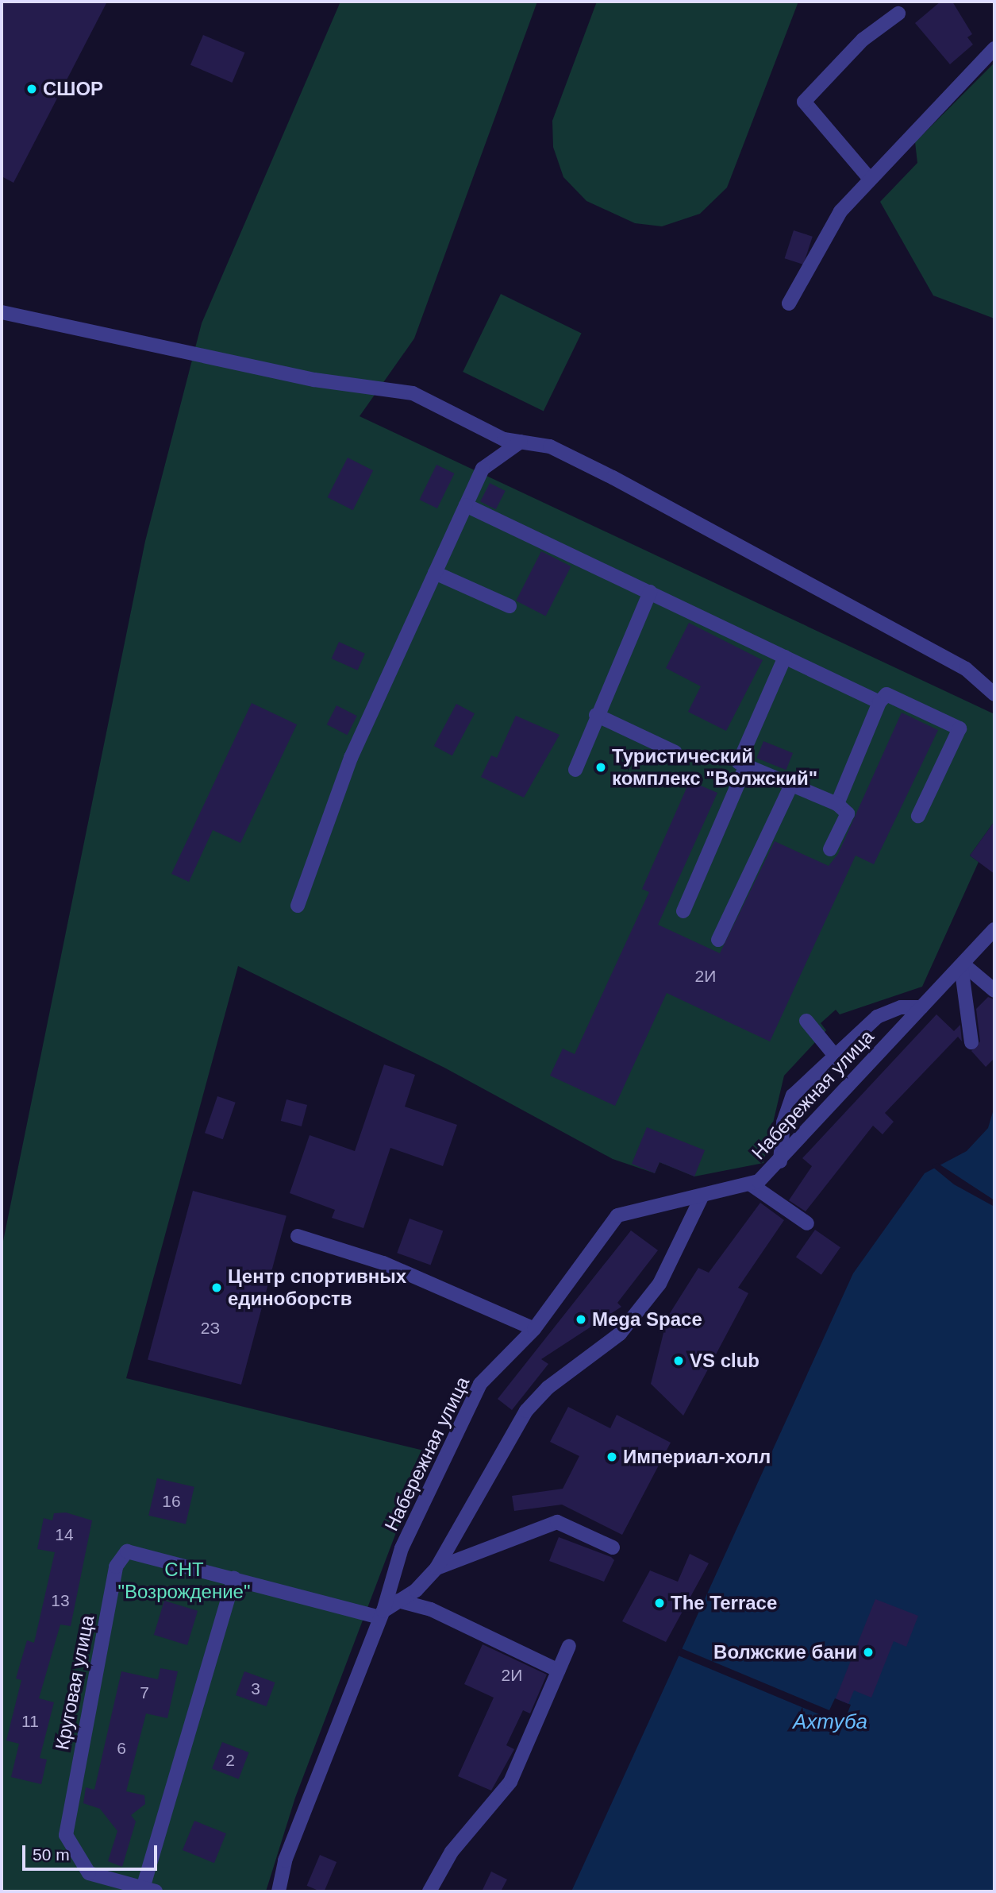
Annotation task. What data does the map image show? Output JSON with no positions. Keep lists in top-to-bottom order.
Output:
{
  "streets": {
    "street": ["Набережная улица", "Круговая улица"]
  },
  "crossings": [
    ["Набережная улица", "Круговая улица"]
  ],
  "water": ["Ахтуба"],
  "parks": ["СНТ \"Возрождение\""],
  "places": [
    "СШОР",
    "Туристический комплекс \"Волжский\"",
    "Центр спортивных единоборств",
    "Mega Space",
    "VS club",
    "Империал-холл",
    "The Terrace",
    "Волжские бани"
  ],
  "house_numbers": [
    "2И",
    "2З",
    "16",
    "14",
    "13",
    "2И",
    "3",
    "7",
    "11",
    "6",
    "2"
  ],
  "scale_bar": "50 m"
}
